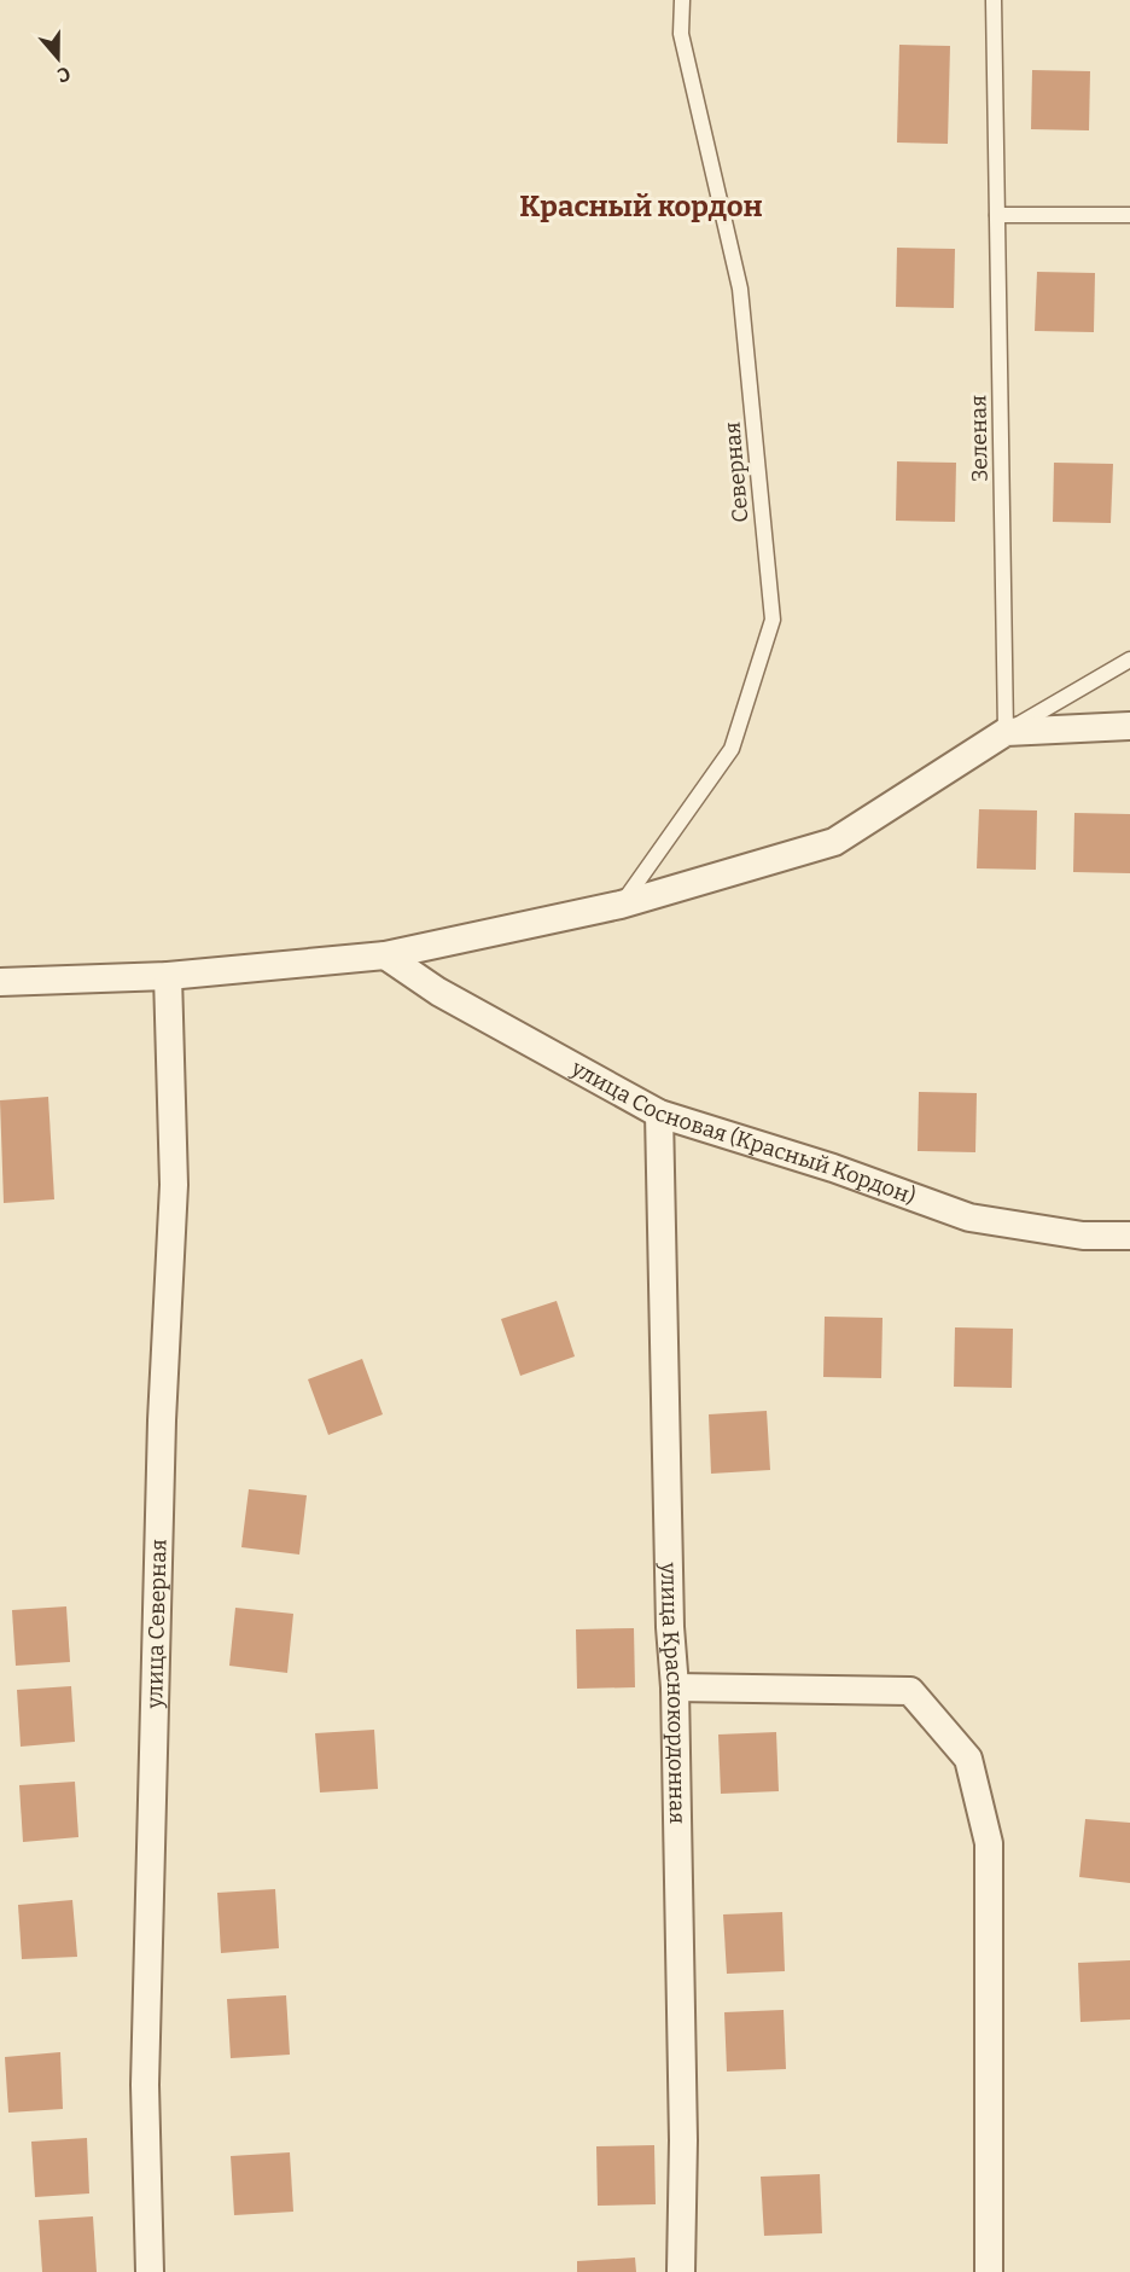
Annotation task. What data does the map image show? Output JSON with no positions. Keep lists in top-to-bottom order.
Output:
{
  "streets": {
    "street": ["улица Сосновая (Красный Кордон)", "улица Северная", "улица Краснокордонная"],
    "lane": ["Зеленая", "Северная"]
  },
  "crossings": [
    ["улица Сосновая (Красный Кордон)", "улица Краснокордонная"]
  ],
  "districts": ["Красный кордон"],
  "north": "bottom"
}
